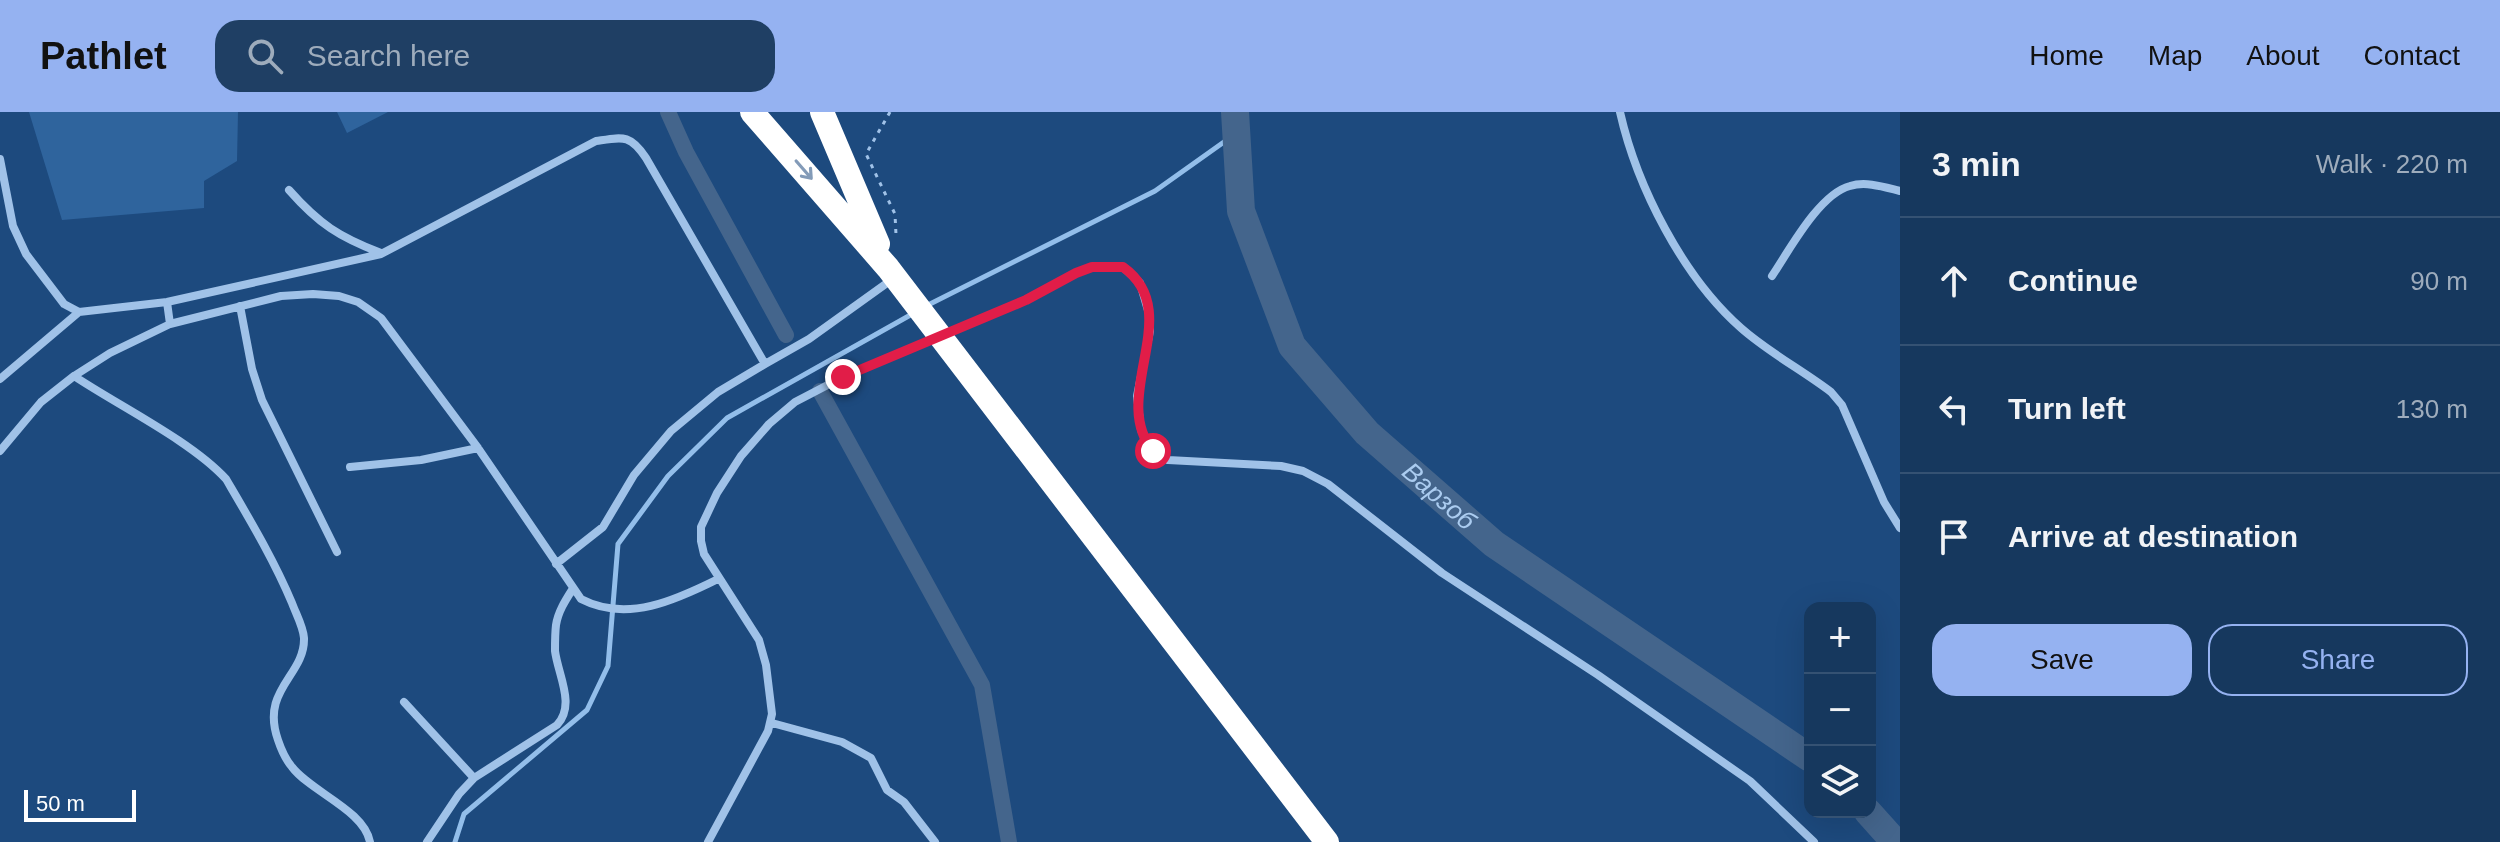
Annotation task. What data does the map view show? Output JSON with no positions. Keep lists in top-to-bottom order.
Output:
{
  "water": ["Варзоб"],
  "scale_bar": "50 m",
  "page": {
    "header": "Pathlet",
    "search": "Search here",
    "nav": [
      "Home",
      "Map",
      "About",
      "Contact"
    ],
    "heading": ["3 min", "Walk · 220 m"],
    "list": [
      ["Continue", "90 m"],
      ["Turn left", "130 m"],
      "Arrive at destination"
    ],
    "buttons": ["Save", "Share"],
    "map_buttons": ["+", "−"],
    "scale": "50 m"
  }
}
